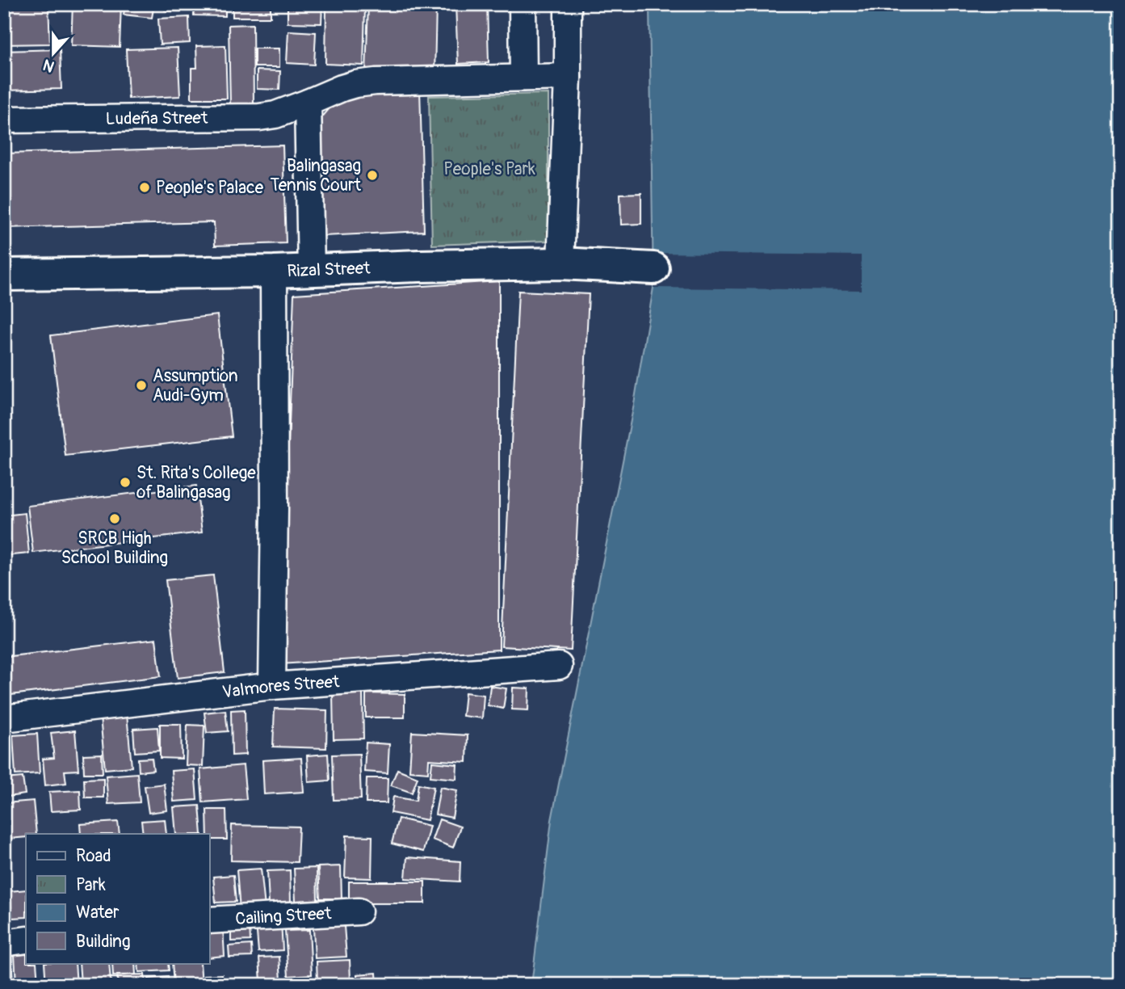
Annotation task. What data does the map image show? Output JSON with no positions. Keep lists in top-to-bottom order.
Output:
{
  "streets": {
    "street": [
      "Ludeña Street",
      "Rizal Street",
      "Valmores Street",
      "Cailing Street"
    ]
  },
  "parks": ["People's Park"],
  "places": [
    "Balingasag Tennis Court",
    "People's Palace",
    "Assumption Audi-Gym",
    "St. Rita's College of Balingasag",
    "SRCB High School Building"
  ],
  "legend": [
    "Road",
    "Park",
    "Water",
    "Building"
  ],
  "north": "bottom"
}
